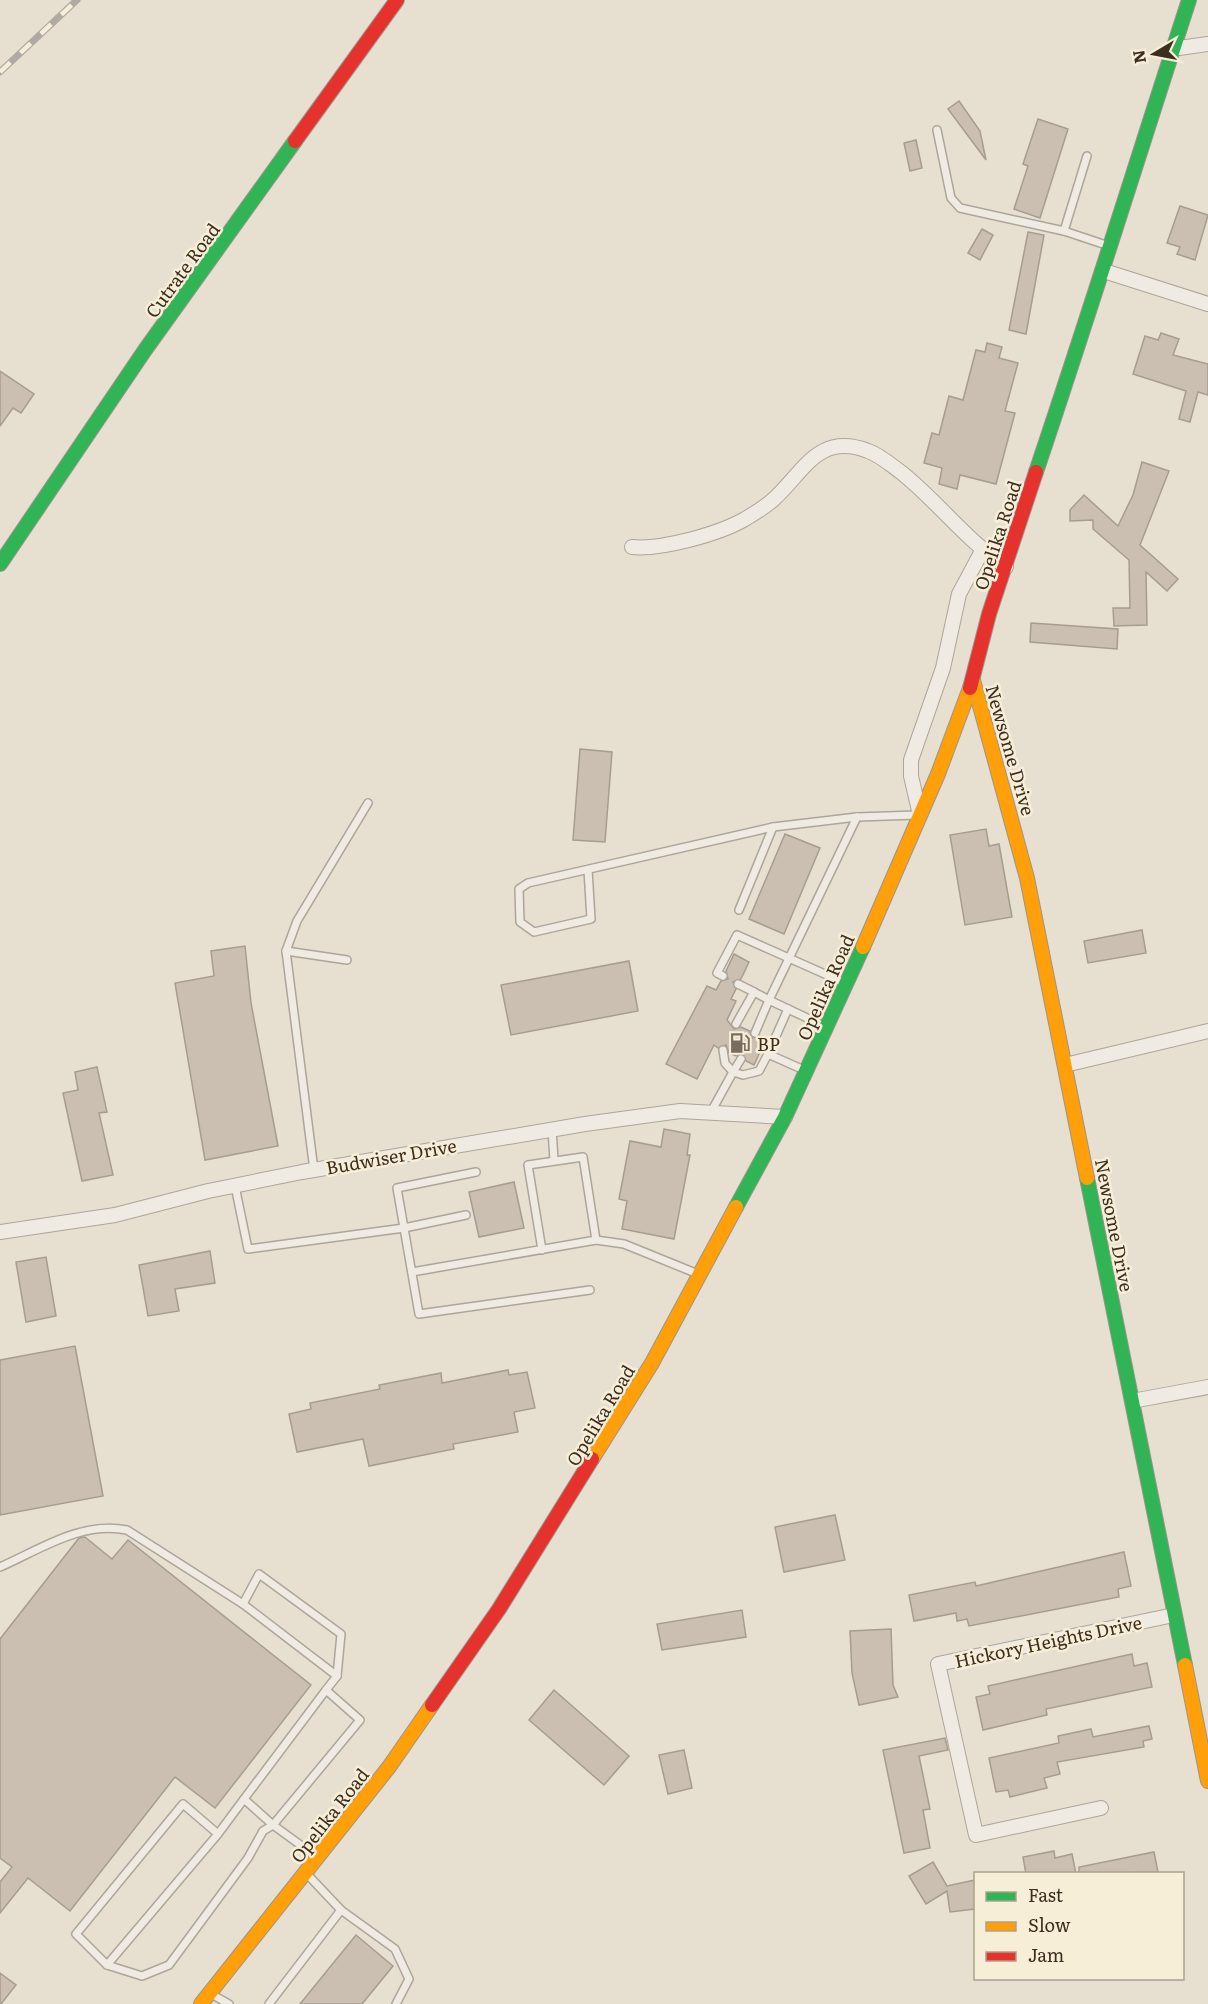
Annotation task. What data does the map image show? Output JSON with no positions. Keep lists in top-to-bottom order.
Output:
{
  "streets": {
    "main road": ["Cutrate Road", "Opelika Road", "Newsome Drive"],
    "street": ["Budwiser Drive", "Hickory Heights Drive"]
  },
  "crossings": [
    ["Opelika Road", "Newsome Drive"],
    ["Opelika Road", "Budwiser Drive"],
    ["Newsome Drive", "Hickory Heights Drive"]
  ],
  "places": {
    "fuel station": ["BP"]
  },
  "legend": ["Fast", "Slow", "Jam"],
  "north": "left"
}
